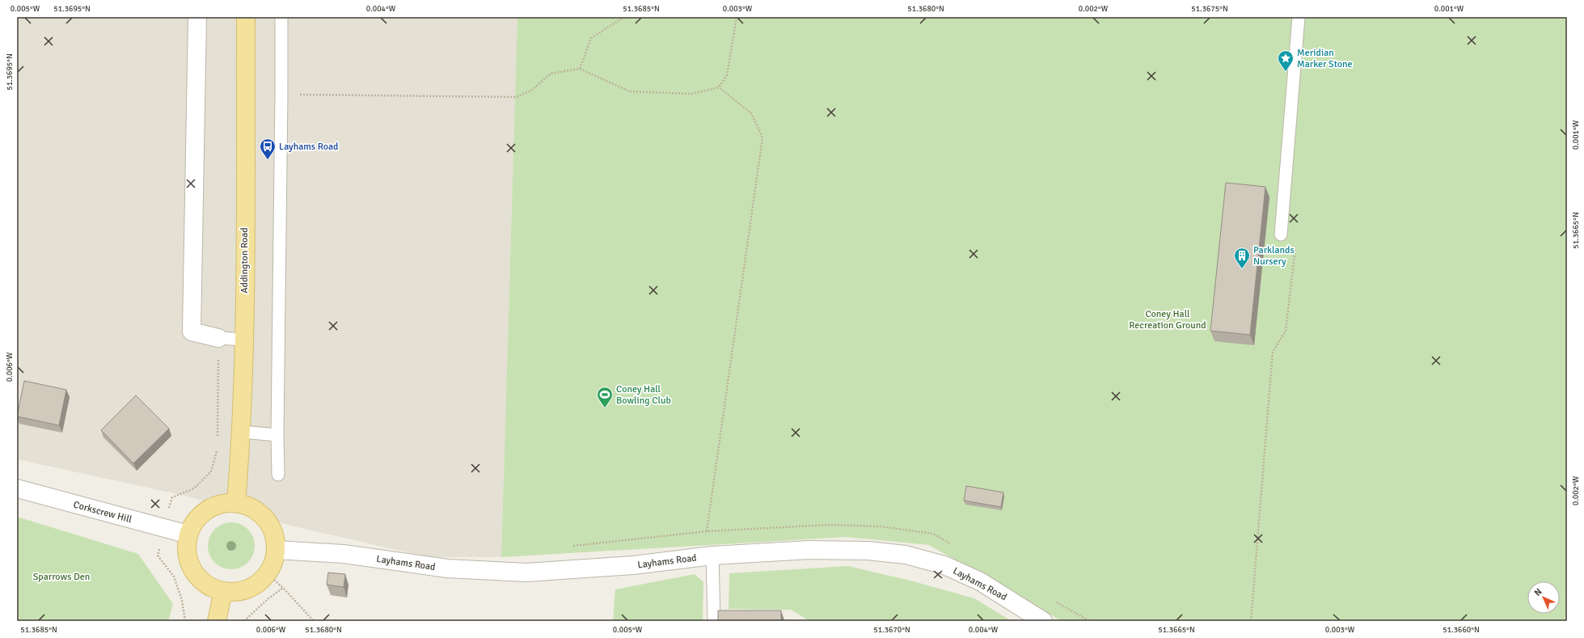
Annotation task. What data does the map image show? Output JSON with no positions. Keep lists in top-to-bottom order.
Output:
{
  "streets": {
    "main road": ["Addington Road"],
    "street": ["Corkscrew Hill", "Layhams Road"]
  },
  "crossings": [
    ["Addington Road", "Corkscrew Hill"],
    ["Addington Road", "Layhams Road"],
    ["Corkscrew Hill", "Layhams Road"]
  ],
  "parks": ["Coney Hall Recreation Ground", "Sparrows Den"],
  "places": {
    "place": ["Meridian Marker Stone"],
    "bus stop": ["Layhams Road"],
    "building": ["Parklands Nursery"],
    "sports": ["Coney Hall Bowling Club"]
  },
  "north": "top left",
  "coordinates": [
    "0.005°W",
    "51.3695°N",
    "0.004°W",
    "51.3685°N",
    "0.003°W",
    "51.3680°N",
    "0.002°W",
    "51.3675°N",
    "0.001°W",
    "51.3665°N",
    "0.006°W",
    "51.3670°N",
    "51.3660°N"
  ]
}
